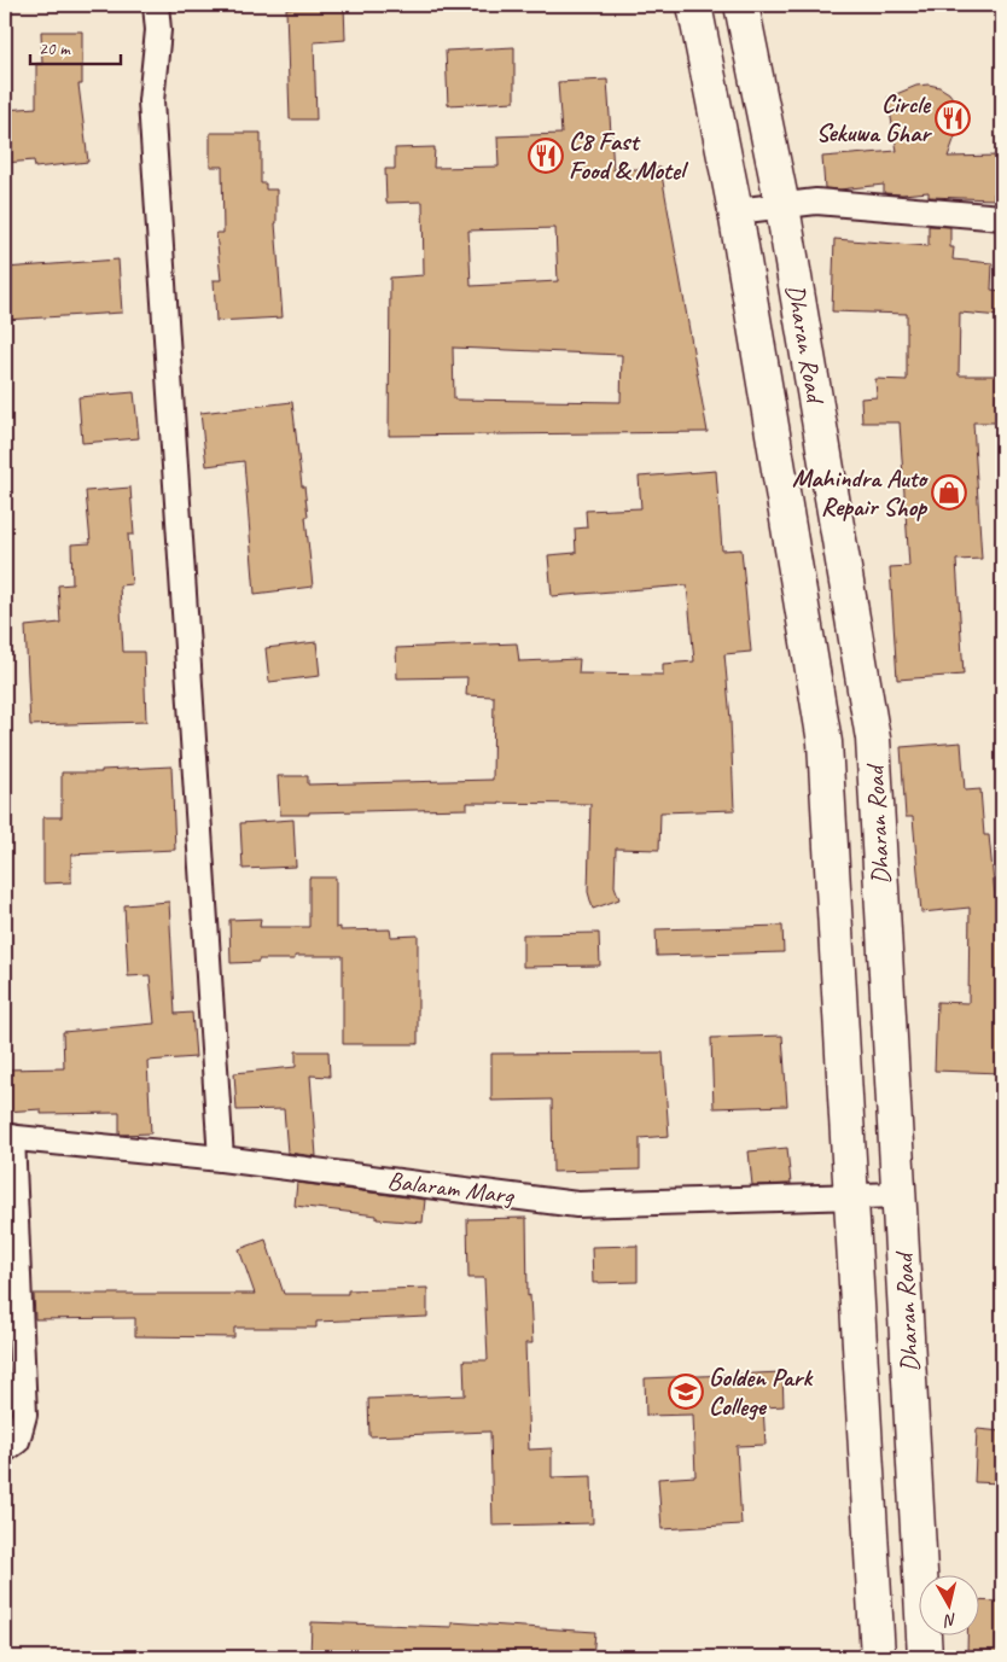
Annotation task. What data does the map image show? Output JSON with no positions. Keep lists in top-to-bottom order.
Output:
{
  "streets": {
    "main road": ["Dharan Road"],
    "street": ["Balaram Marg"]
  },
  "crossings": [
    ["Dharan Road", "Balaram Marg"]
  ],
  "places": {
    "restaurant": ["Circle Sekuwa Ghar", "C8 Fast Food & Motel"],
    "shop": ["Mahindra Auto Repair Shop"],
    "school or university": ["Golden Park College"]
  },
  "scale_bar": "20 m",
  "north": "bottom"
}
